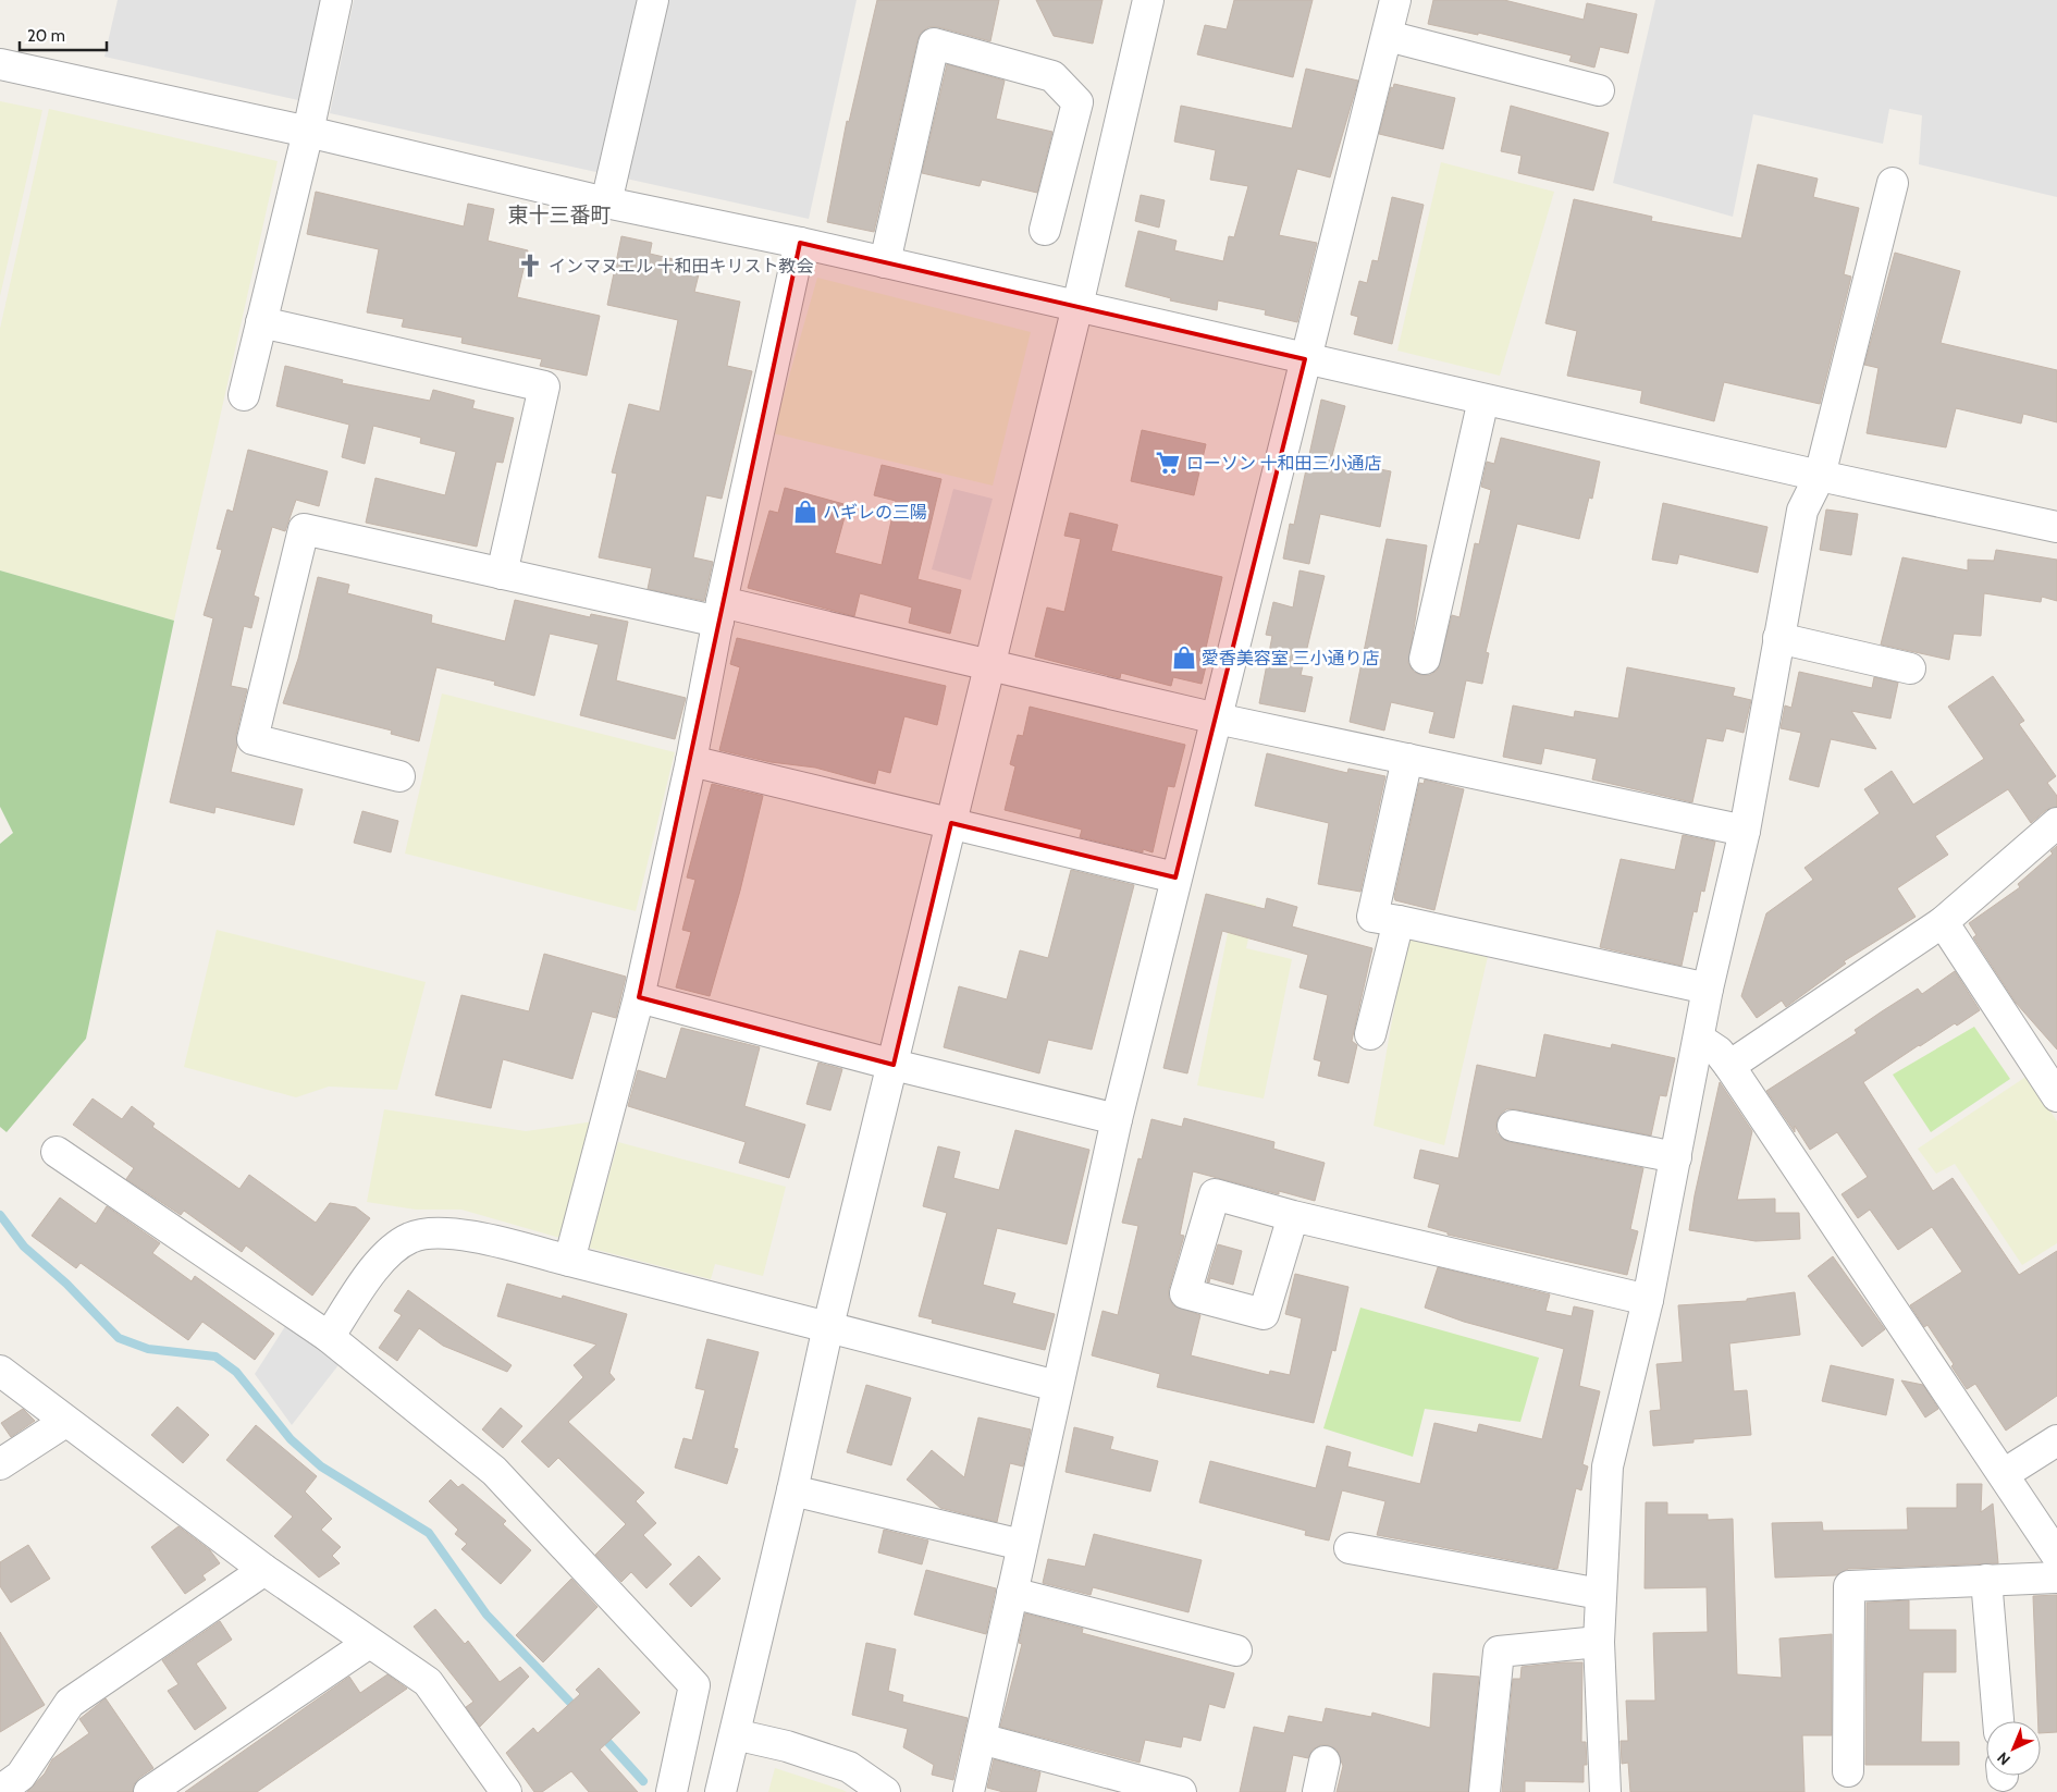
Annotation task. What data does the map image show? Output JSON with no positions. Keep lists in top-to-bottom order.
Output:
{
  "districts": ["東十三番町"],
  "places": {
    "church": ["インマヌエル 十和田キリスト教会"],
    "supermarket": ["ローソン 十和田三小通店"],
    "shop": ["ハギレの三陽", "愛香美容室 三小通り店"]
  },
  "scale_bar": "20 m",
  "north": "bottom left"
}
